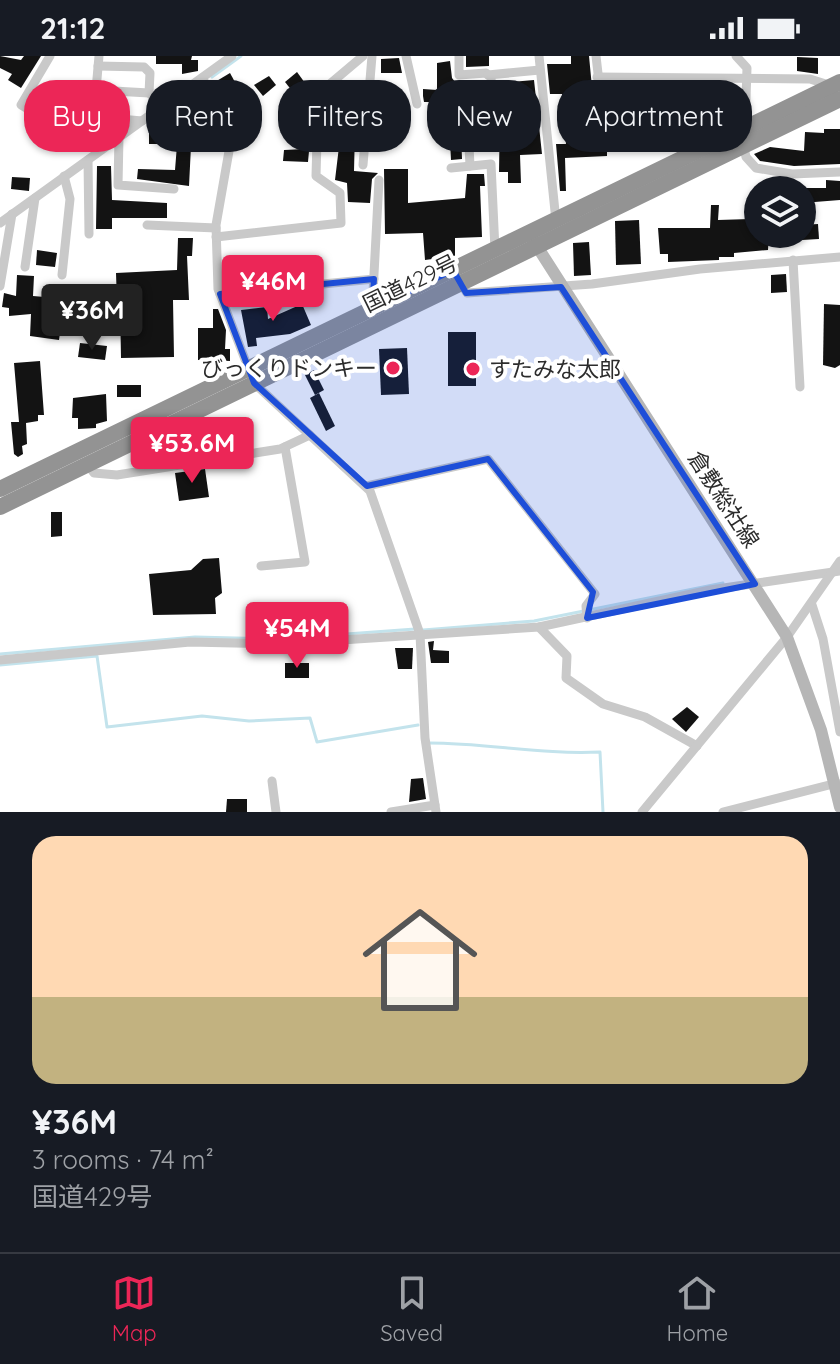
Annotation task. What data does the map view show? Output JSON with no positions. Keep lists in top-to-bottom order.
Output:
{
  "streets": {
    "highway": ["国道429号"],
    "main road": ["倉敷総社線"]
  },
  "crossings": [
    ["国道429号", "倉敷総社線"]
  ],
  "places": ["びっくりドンキー", "すたみな太郎"],
  "page": {
    "status": "21:12",
    "chip": [
      "Buy",
      "Rent",
      "Filters",
      "New",
      "Apartment"
    ],
    "price": [
      "¥46M",
      "¥36M",
      "¥53.6M",
      "¥54M"
    ],
    "list": [
      {
        "name": "¥36M",
        "note": "3 rooms · 74 m² · 国道429号"
      }
    ],
    "tabs": ["Map", "Saved", "Home"]
  }
}
